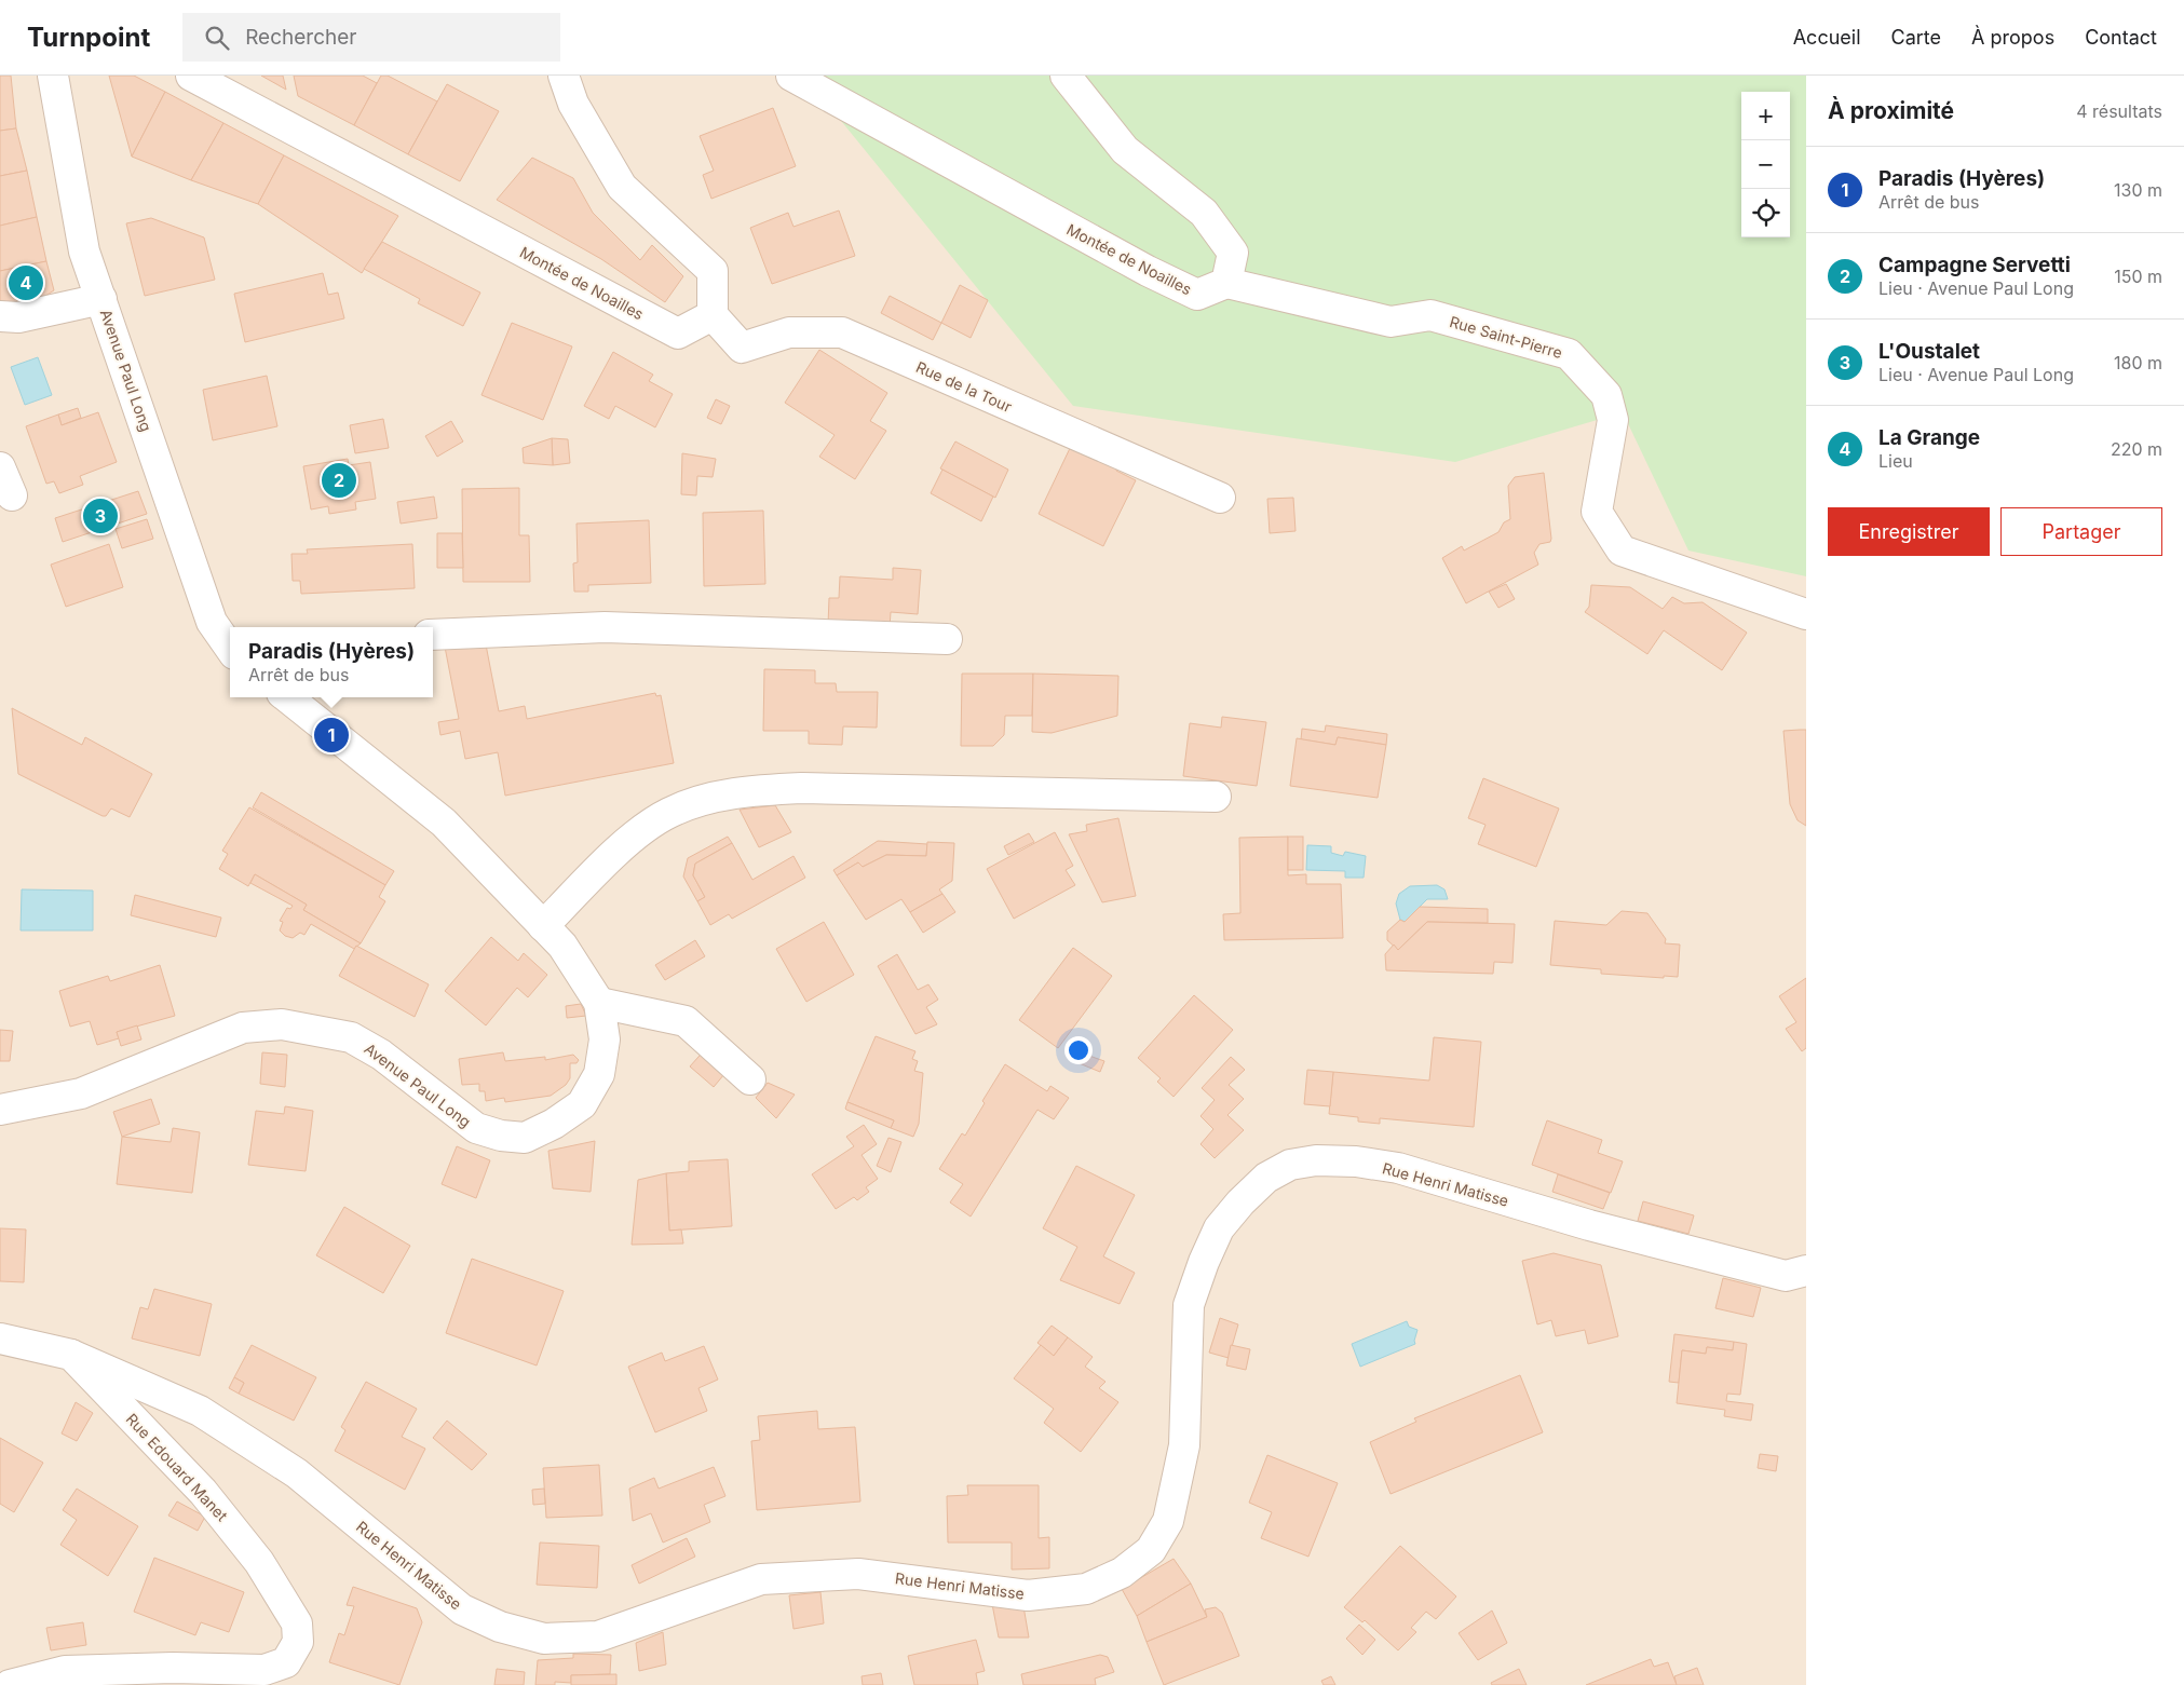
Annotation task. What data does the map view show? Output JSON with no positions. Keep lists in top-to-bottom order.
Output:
{
  "streets": {
    "street": [
      "Montée de Noailles",
      "Rue Saint-Pierre",
      "Avenue Paul Long",
      "Rue de la Tour",
      "Rue Henri Matisse",
      "Rue Edouard Manet"
    ]
  },
  "crossings": [
    ["Montée de Noailles", "Rue Saint-Pierre"],
    ["Montée de Noailles", "Rue de la Tour"],
    ["Rue Henri Matisse", "Rue Edouard Manet"]
  ],
  "page": {
    "header": "Turnpoint",
    "search": "Rechercher",
    "nav": [
      "Accueil",
      "Carte",
      "À propos",
      "Contact"
    ],
    "heading": ["À proximité", "4 résultats"],
    "map_buttons": ["+", "−"],
    "list": [
      {
        "mark": "1",
        "name": "Paradis (Hyères)",
        "note": "Arrêt de bus",
        "value": "130 m"
      },
      {
        "mark": "2",
        "name": "Campagne Servetti",
        "note": "Lieu · Avenue Paul Long",
        "value": "150 m"
      },
      {
        "mark": "3",
        "name": "L'Oustalet",
        "note": "Lieu · Avenue Paul Long",
        "value": "180 m"
      },
      {
        "mark": "4",
        "name": "La Grange",
        "note": "Lieu",
        "value": "220 m"
      }
    ],
    "pins": [
      "4",
      "2",
      "3",
      "1"
    ],
    "buttons": ["Enregistrer", "Partager"],
    "popup": ["Paradis (Hyères)", "Arrêt de bus"]
  }
}
